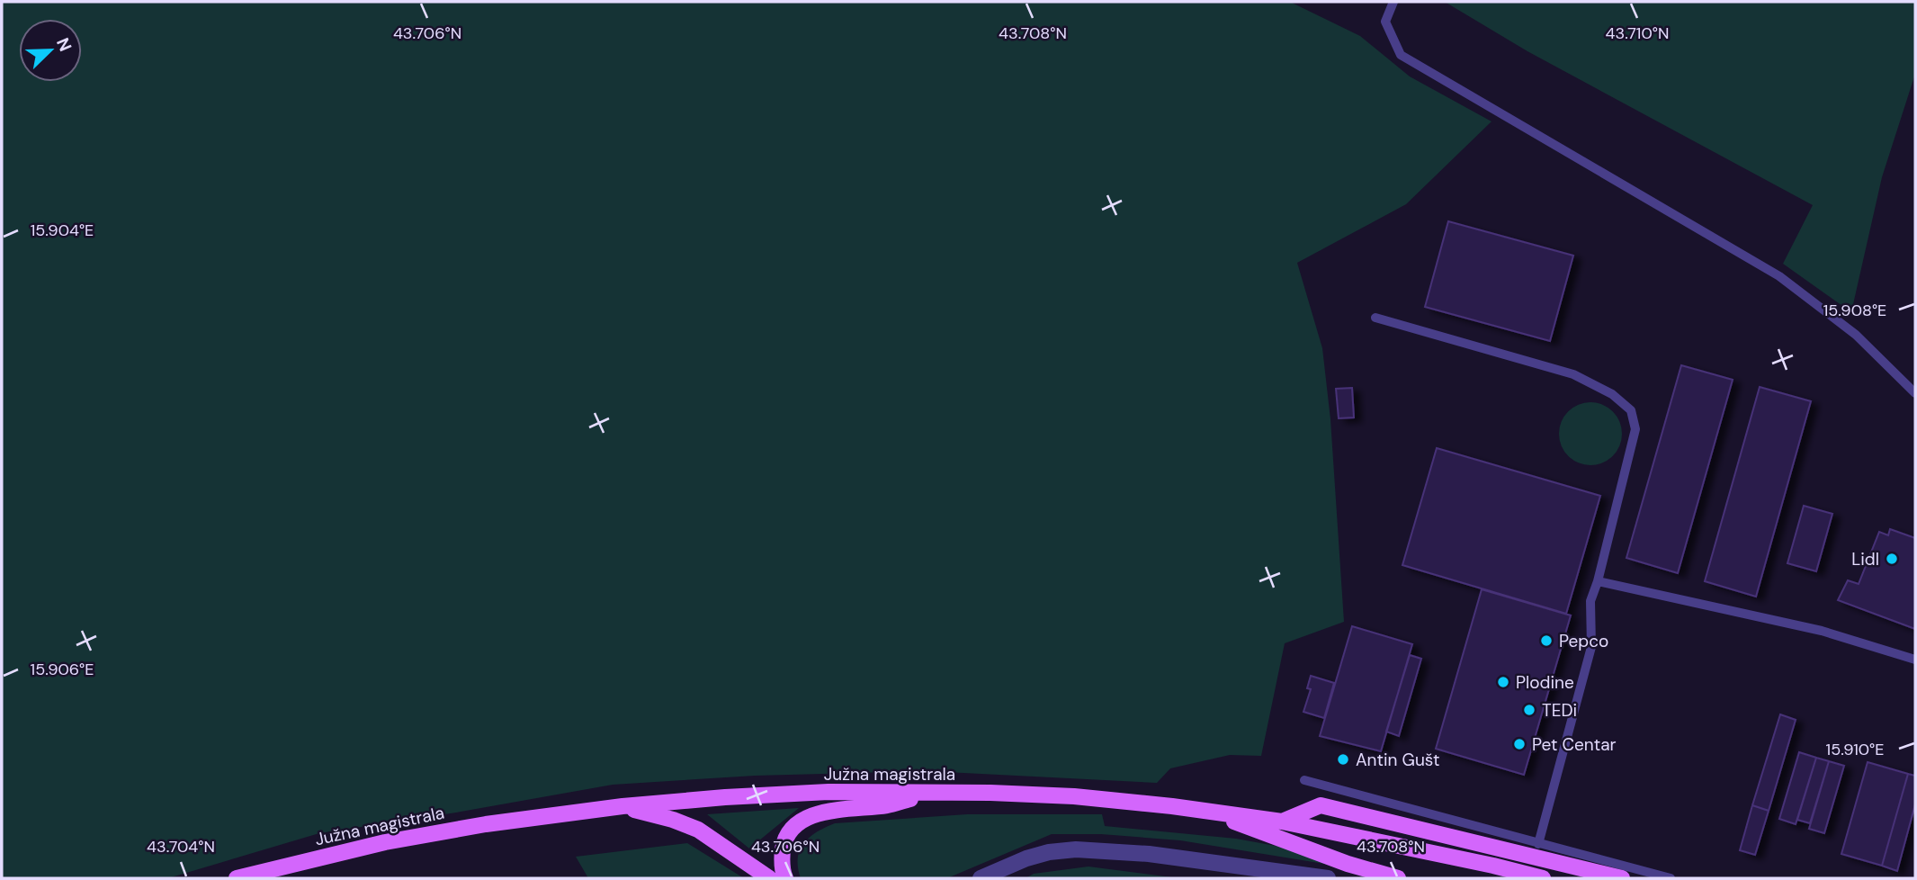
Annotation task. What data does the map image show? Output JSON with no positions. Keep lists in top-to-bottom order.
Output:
{
  "streets": {
    "main road": ["Južna magistrala"]
  },
  "places": [
    "Lidl",
    "Pepco",
    "Plodine",
    "TEDi",
    "Pet Centar",
    "Antin Gušt"
  ],
  "north": "top right",
  "coordinates": [
    "43.706°N",
    "43.708°N",
    "43.710°N",
    "15.904°E",
    "15.908°E",
    "15.906°E",
    "15.910°E",
    "43.704°N"
  ]
}
